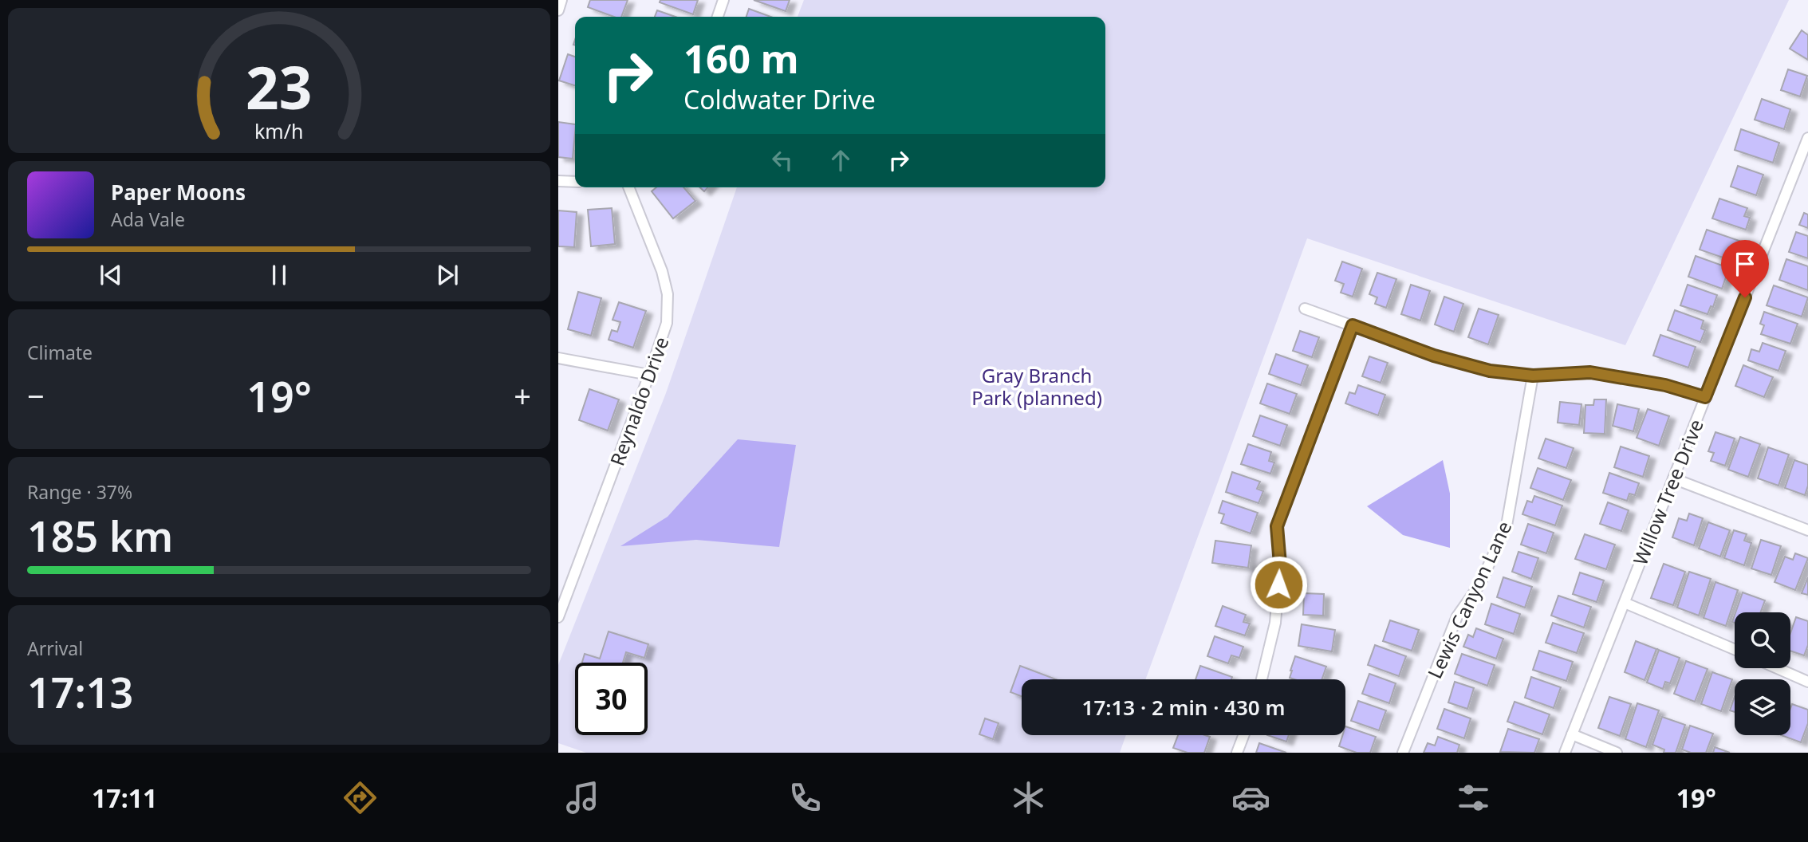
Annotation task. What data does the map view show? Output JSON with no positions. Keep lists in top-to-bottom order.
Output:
{
  "streets": {
    "street": ["Reynaldo Drive", "Willow Tree Drive", "Lewis Canyon Lane"]
  },
  "parks": ["Gray Branch Park (planned)"],
  "page": {
    "turn": ["160 m", "Coldwater Drive"],
    "song": ["Paper Moons", "Ada Vale"],
    "tile": [
      "Climate",
      ["Range · 37%", "185 km"],
      ["Arrival", "17:13"]
    ],
    "heat": ["−", "19°", "+"],
    "limit": "30",
    "trip": "17:13 · 2 min · 430 m",
    "tabs": ["17:11", "19°"],
    "gauge": ["23", "km/h"]
  }
}
